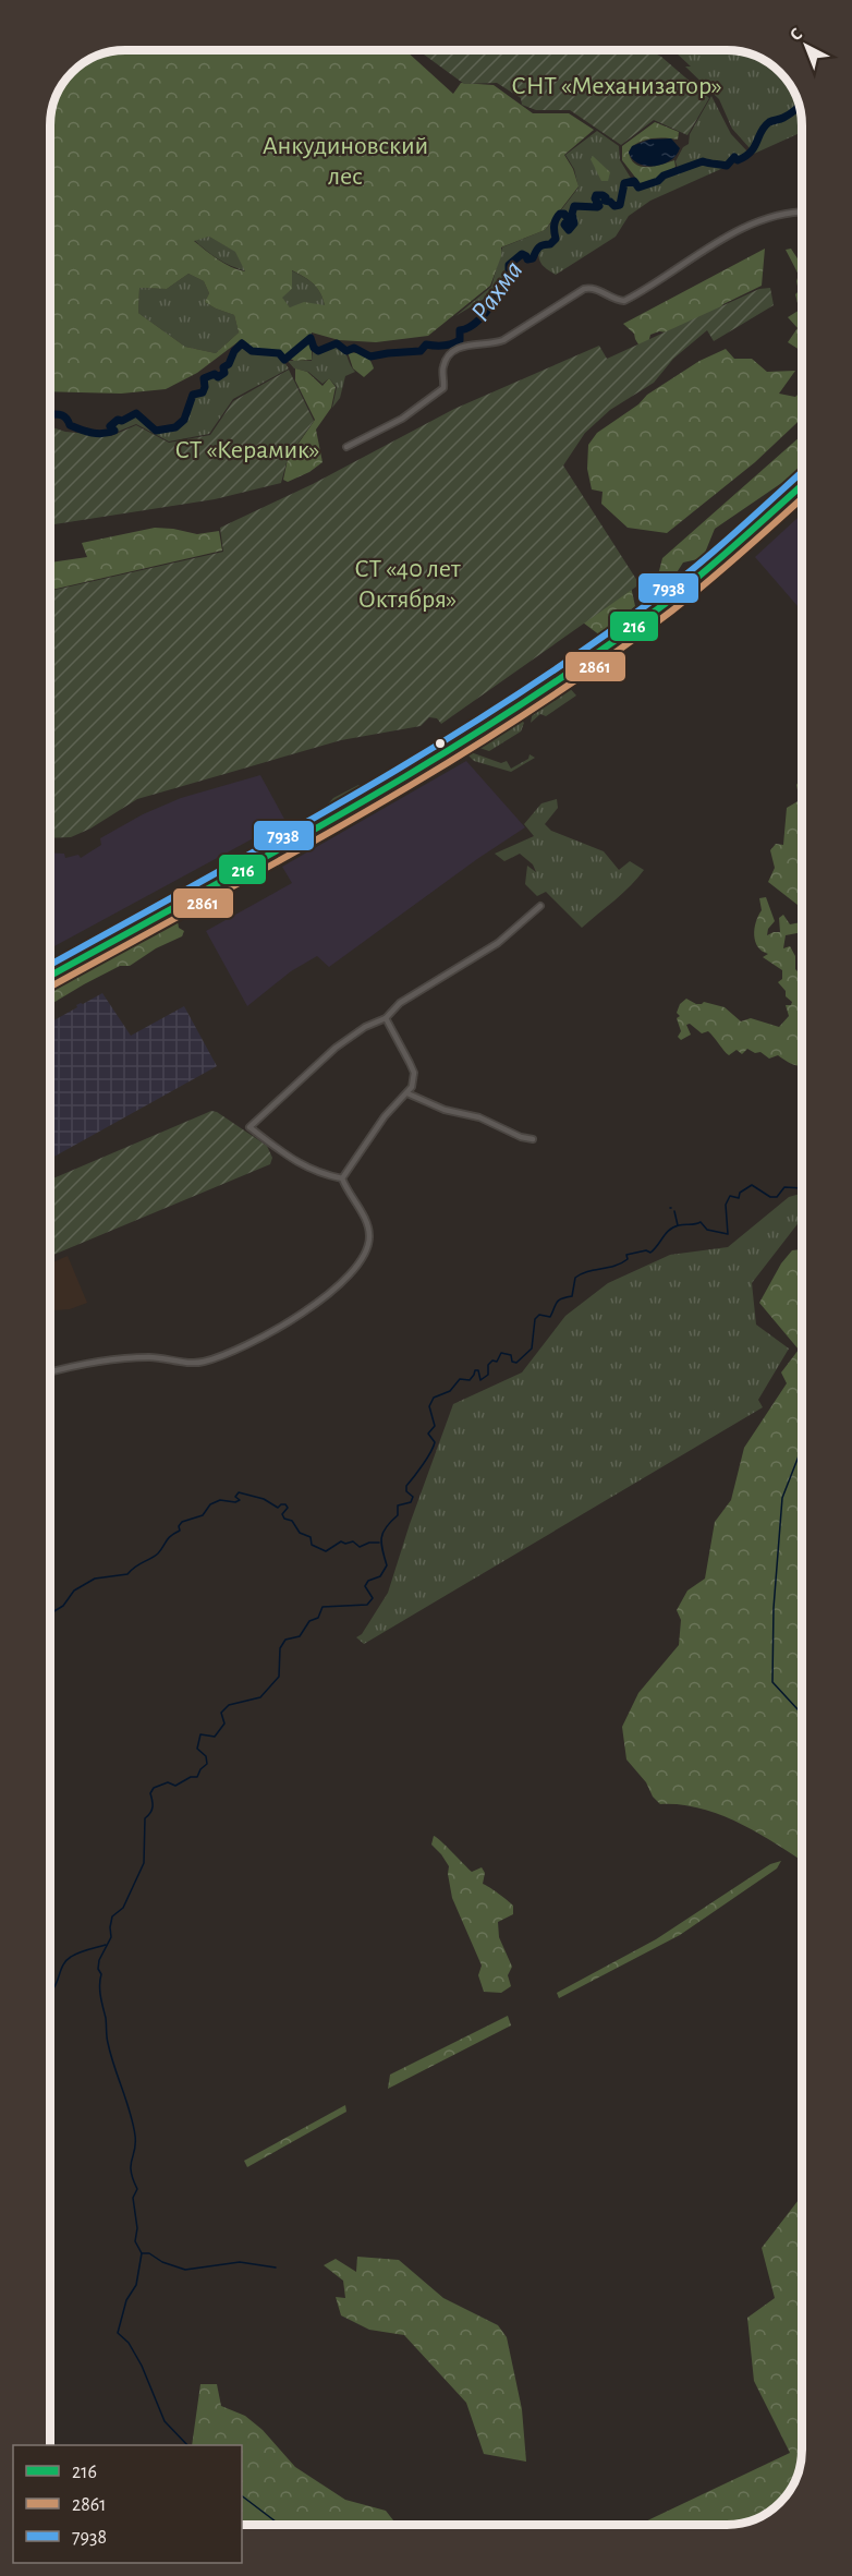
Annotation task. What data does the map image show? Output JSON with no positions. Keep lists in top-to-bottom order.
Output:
{
  "water": ["Рахма"],
  "parks": [
    "СНТ «Механизатор»",
    "Анкудиновский лес",
    "СТ «Керамик»",
    "СТ «40 лет Октября»"
  ],
  "lines": ["transit line 7938", "transit line 216", "transit line 2861"],
  "legend": ["216", "2861", "7938"],
  "north": "top left"
}
